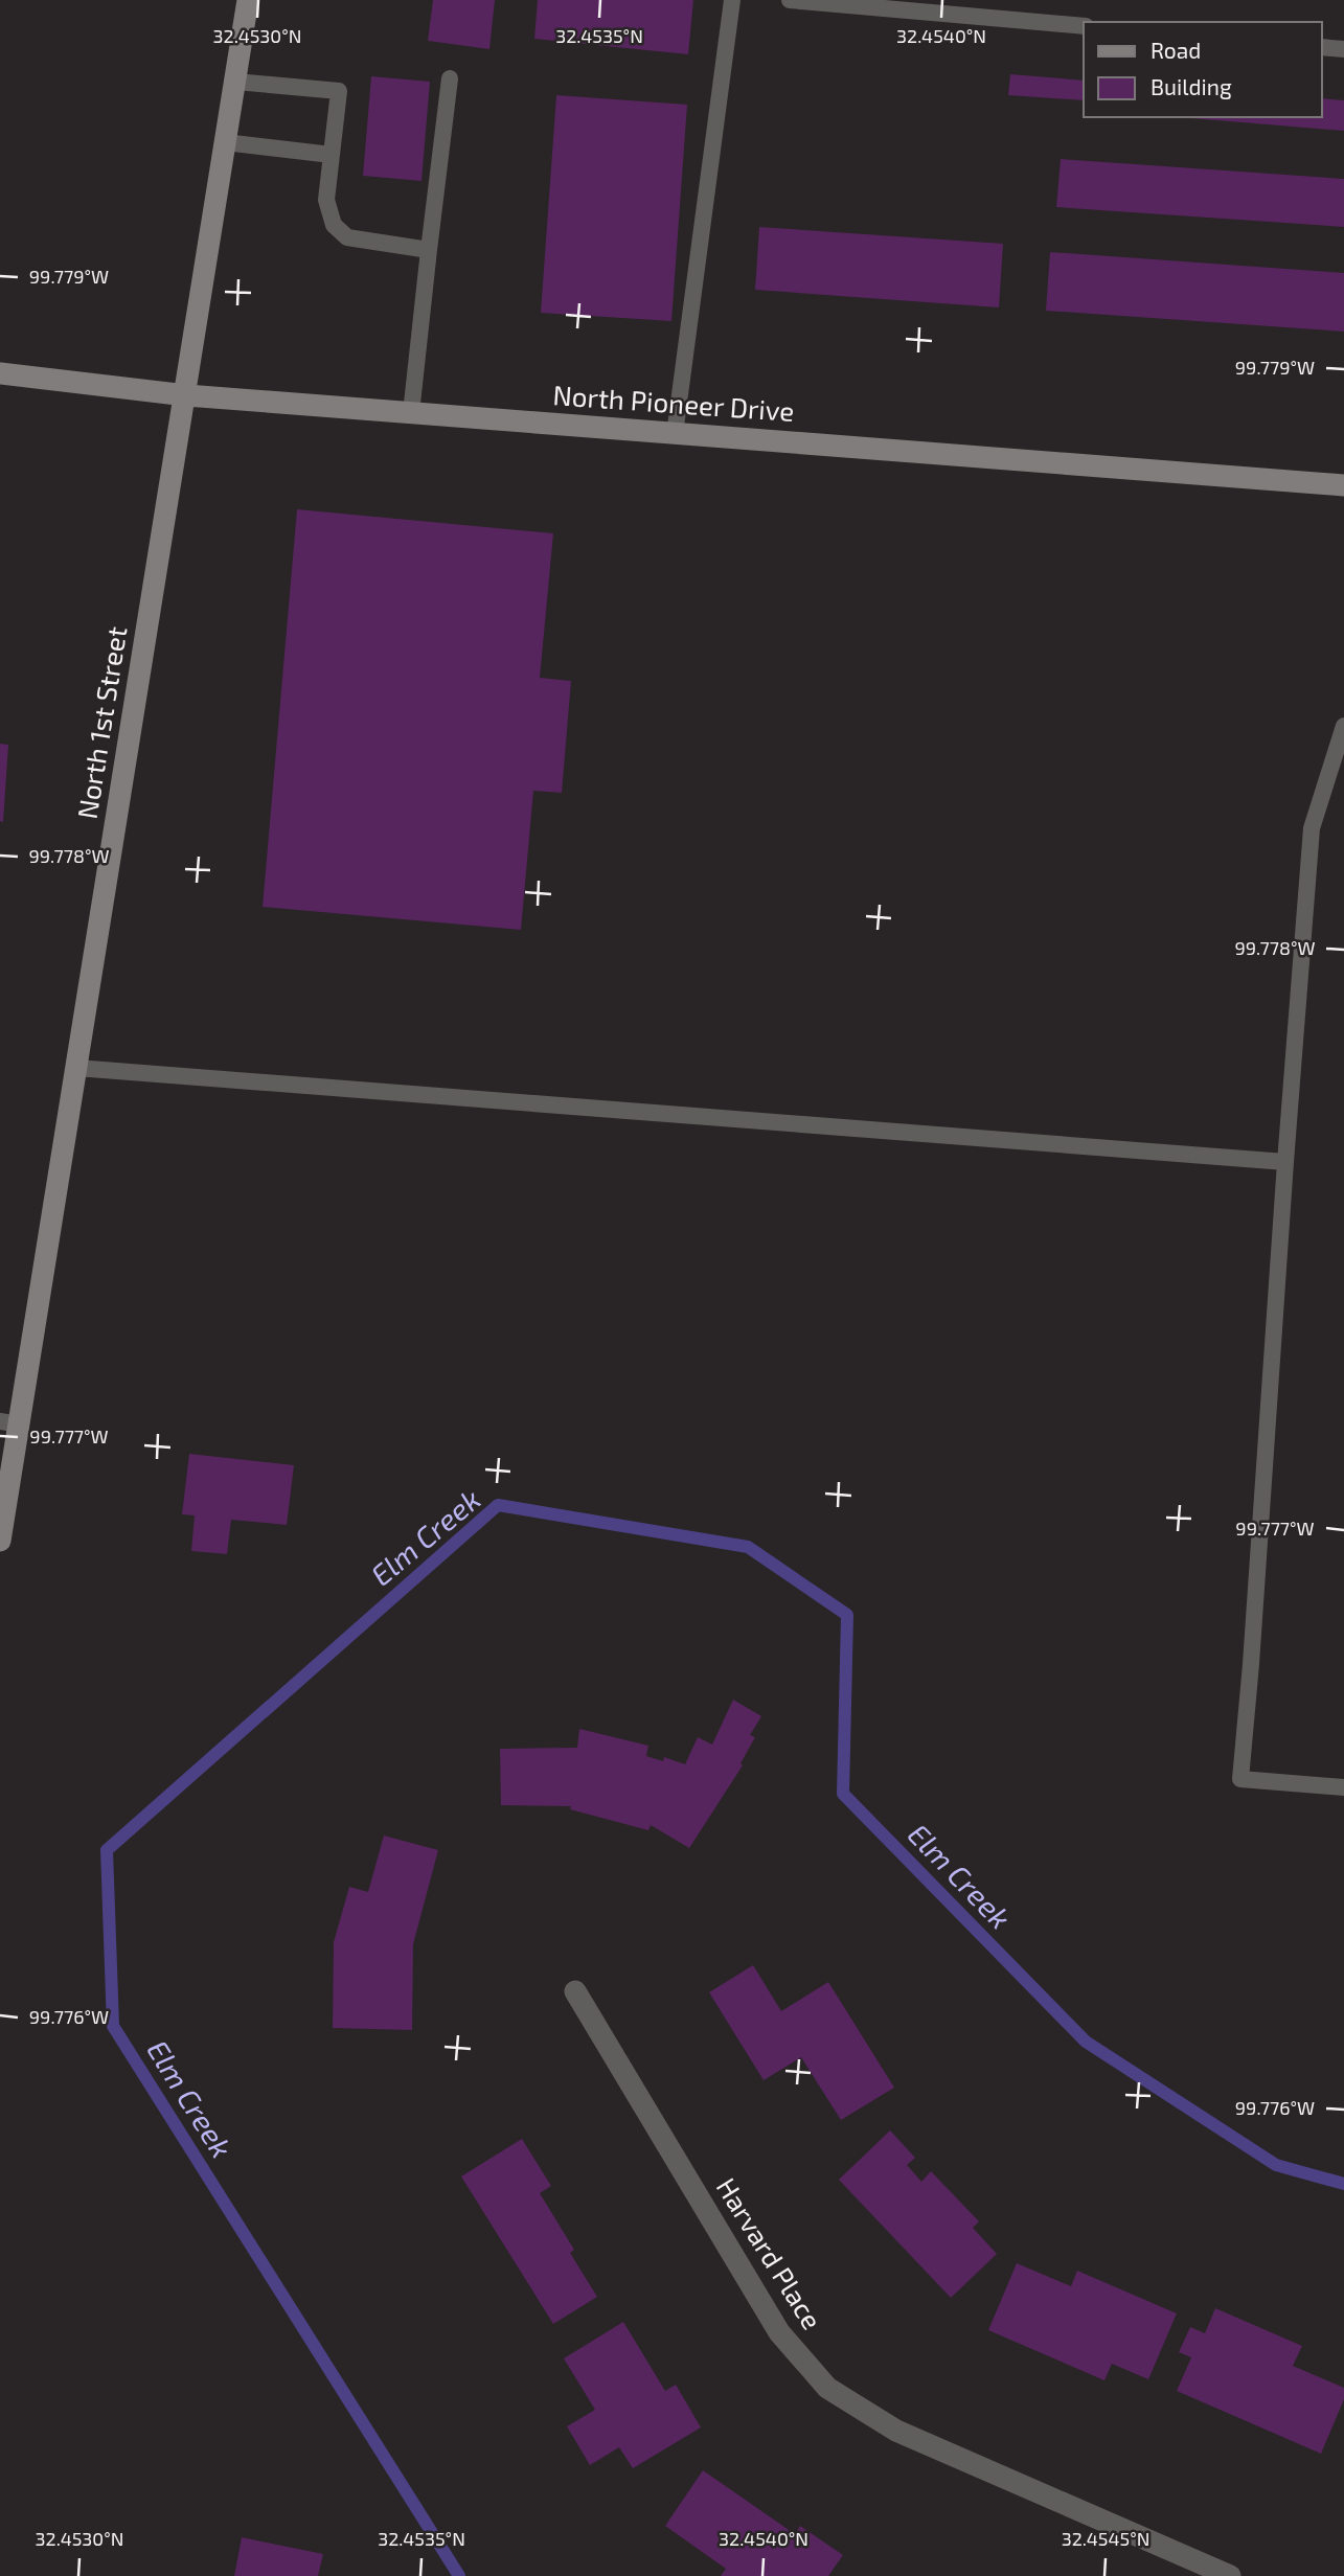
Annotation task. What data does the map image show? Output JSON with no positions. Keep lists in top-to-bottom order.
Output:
{
  "streets": {
    "main road": ["North Pioneer Drive", "North 1st Street"],
    "street": ["Harvard Place"]
  },
  "crossings": [
    ["North Pioneer Drive", "North 1st Street"]
  ],
  "water": ["Elm Creek"],
  "legend": ["Road", "Building"],
  "coordinates": [
    "32.4530°N",
    "32.4535°N",
    "32.4540°N",
    "99.779°W",
    "99.778°W",
    "99.777°W",
    "99.776°W",
    "32.4545°N"
  ]
}
